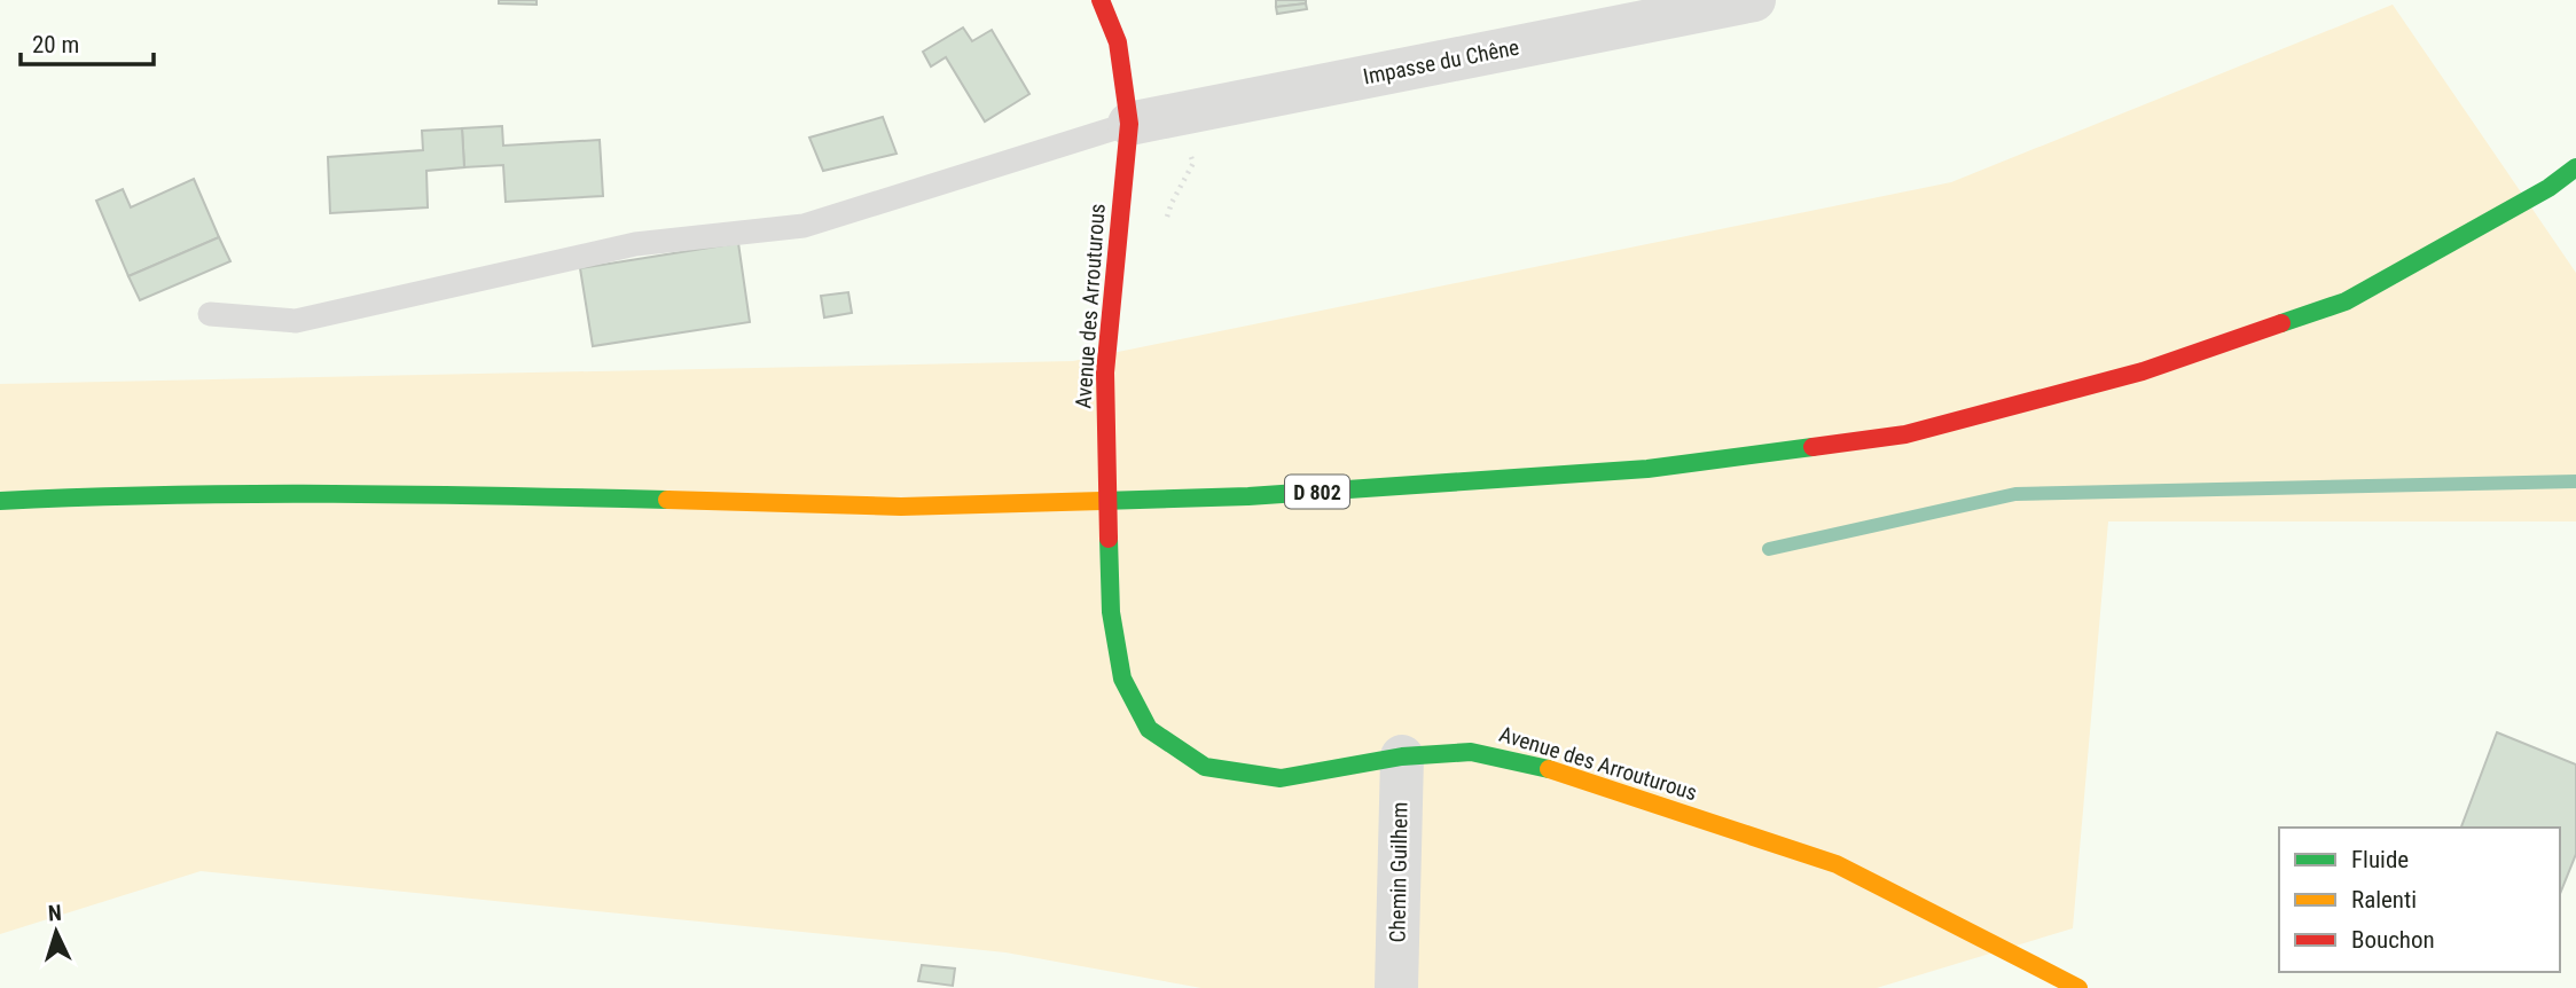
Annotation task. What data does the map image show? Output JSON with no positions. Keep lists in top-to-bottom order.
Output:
{
  "streets": {
    "main road": ["Avenue des Arrouturous", "D 802"],
    "street": ["Impasse du Chêne", "Chemin Guilhem"]
  },
  "crossings": [
    ["Impasse du Chêne", "Avenue des Arrouturous"],
    ["Avenue des Arrouturous", "Chemin Guilhem"]
  ],
  "legend": ["Fluide", "Ralenti", "Bouchon"],
  "scale_bar": "20 m",
  "north": "top"
}
